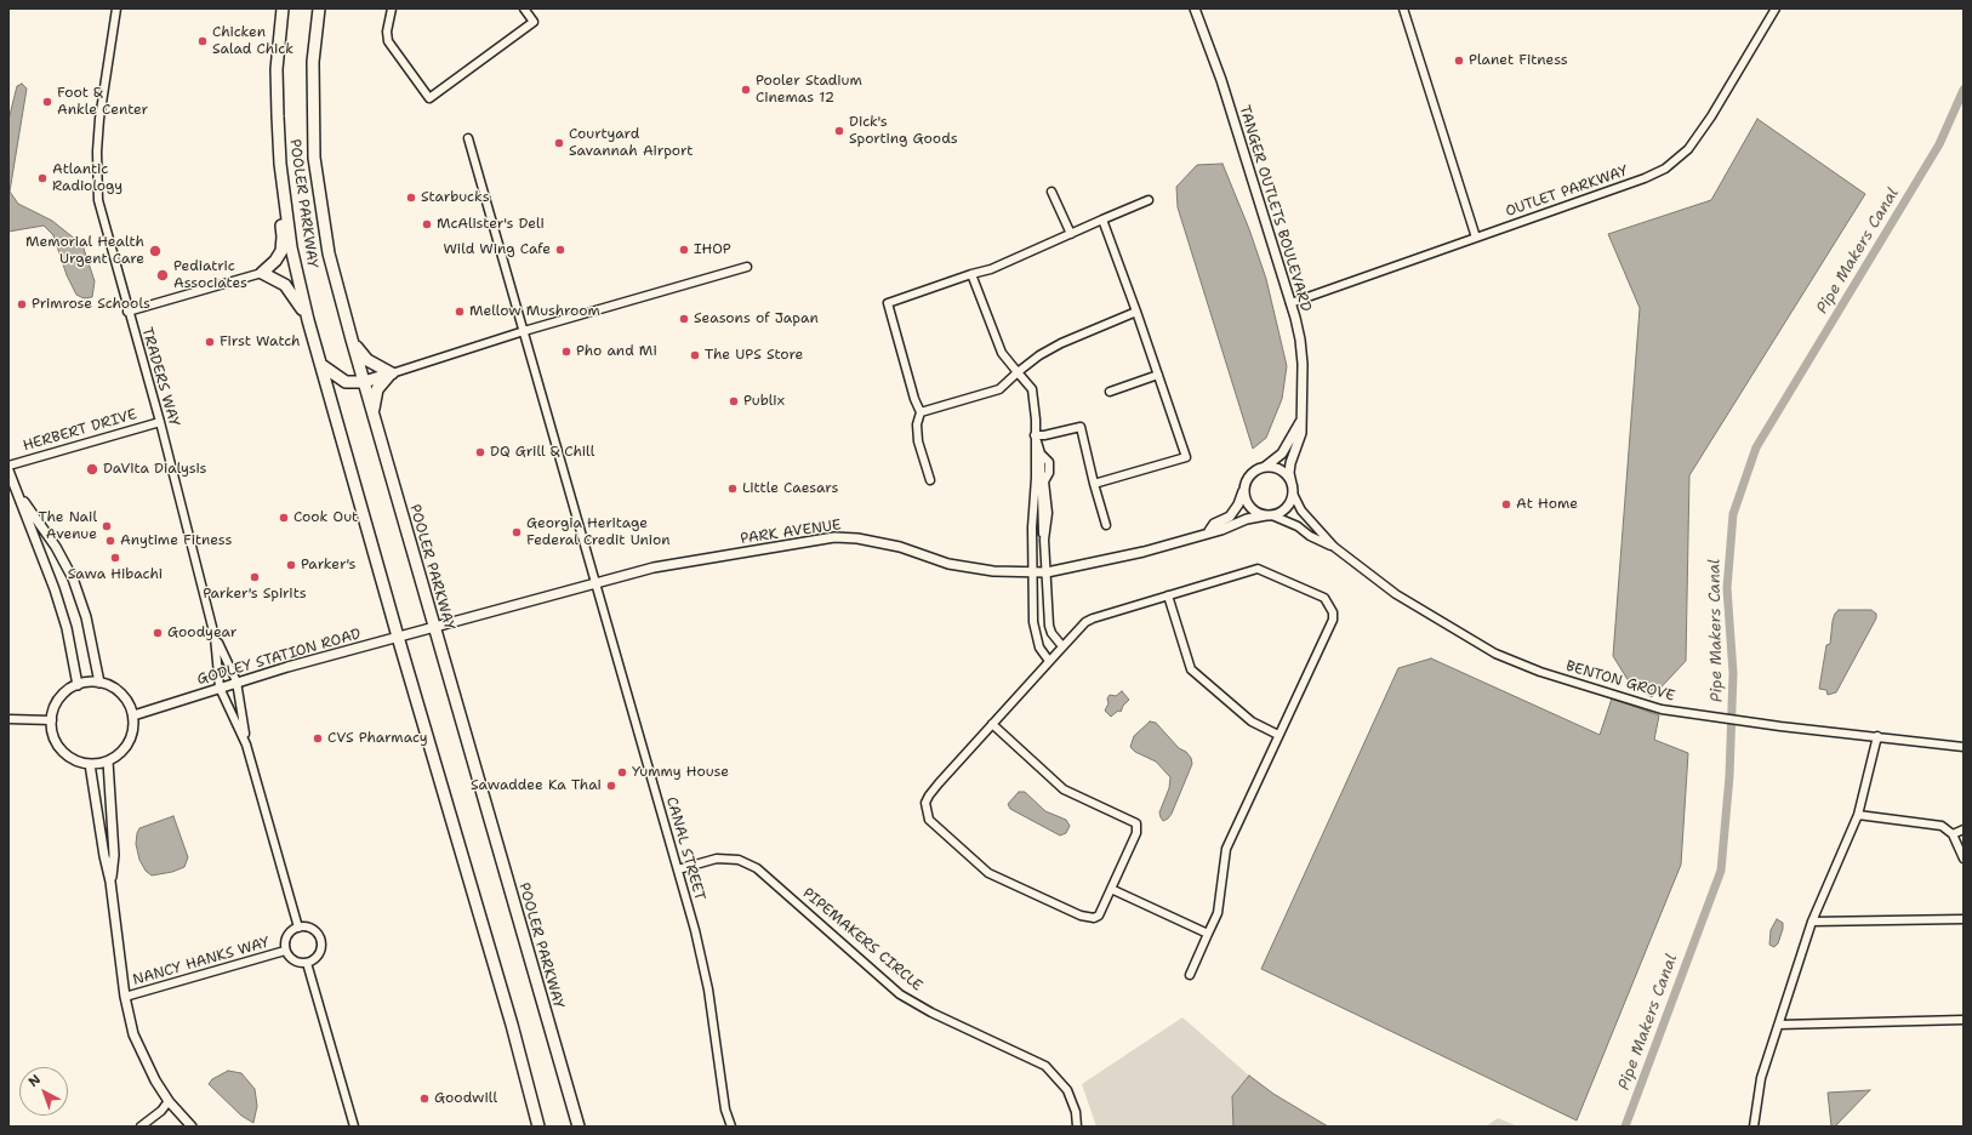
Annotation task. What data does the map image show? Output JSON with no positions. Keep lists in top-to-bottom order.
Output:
{
  "streets": {
    "main road": ["POOLER PARKWAY"],
    "street": [
      "OUTLET PARKWAY",
      "TANGER OUTLETS BOULEVARD",
      "TRADERS WAY",
      "HERBERT DRIVE",
      "PARK AVENUE",
      "GODLEY STATION ROAD",
      "BENTON GROVE",
      "CANAL STREET",
      "PIPEMAKERS CIRCLE",
      "NANCY HANKS WAY"
    ]
  },
  "crossings": [
    ["OUTLET PARKWAY", "TANGER OUTLETS BOULEVARD"],
    ["POOLER PARKWAY", "PARK AVENUE"],
    ["POOLER PARKWAY", "GODLEY STATION ROAD"],
    ["TANGER OUTLETS BOULEVARD", "PARK AVENUE"],
    ["TANGER OUTLETS BOULEVARD", "BENTON GROVE"],
    ["TRADERS WAY", "HERBERT DRIVE"],
    ["TRADERS WAY", "GODLEY STATION ROAD"],
    ["PARK AVENUE", "GODLEY STATION ROAD"],
    ["PARK AVENUE", "BENTON GROVE"],
    ["PARK AVENUE", "CANAL STREET"],
    ["CANAL STREET", "PIPEMAKERS CIRCLE"]
  ],
  "water": ["Pipe Makers Canal"],
  "places": [
    "Chicken Salad Chick",
    "Planet Fitness",
    "Pooler Stadium Cinemas 12",
    "Foot & Ankle Center",
    "Dick's Sporting Goods",
    "Courtyard Savannah Airport",
    "Atlantic Radiology",
    "Starbucks",
    "McAlister's Deli",
    "Wild Wing Cafe",
    "IHOP",
    "Memorial Health Urgent Care",
    "Pediatric Associates",
    "Primrose Schools",
    "Mellow Mushroom",
    "Seasons of Japan",
    "First Watch",
    "Pho and Mi",
    "The UPS Store",
    "Publix",
    "DQ Grill & Chill",
    "DaVita Dialysis",
    "Little Caesars",
    "At Home",
    "Cook Out",
    "The Nail Avenue",
    "Georgia Heritage Federal Credit Union",
    "Anytime Fitness",
    "Sawa Hibachi",
    "Parker's",
    "Parker's Spirits",
    "Goodyear",
    "CVS Pharmacy",
    "Yummy House",
    "Sawaddee Ka Thai",
    "Goodwill"
  ],
  "north": "top left"
}
